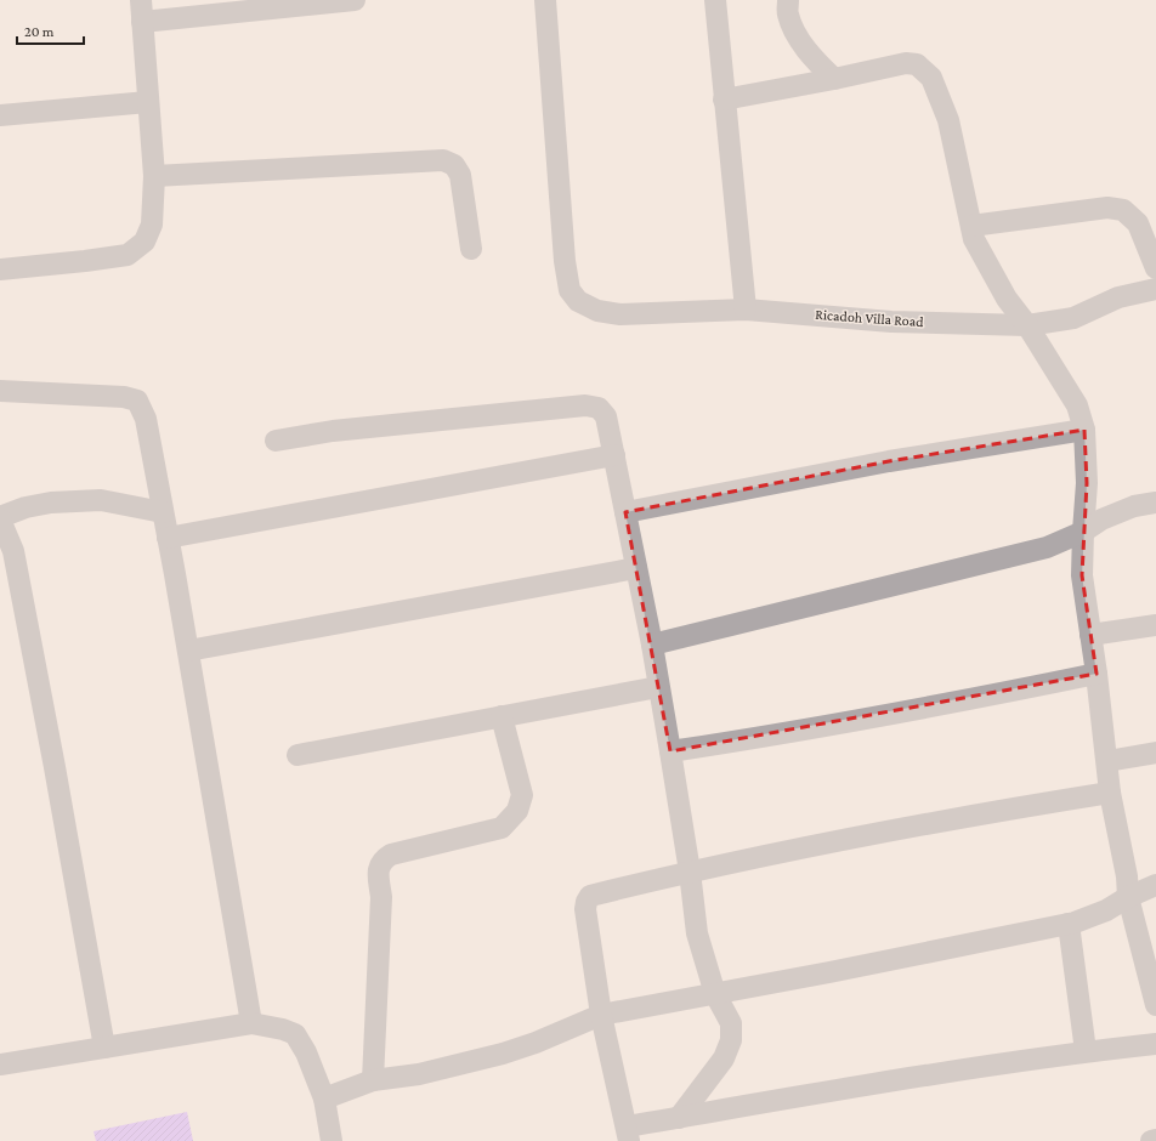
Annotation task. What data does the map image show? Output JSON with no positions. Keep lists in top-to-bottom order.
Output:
{
  "streets": {
    "street": ["Ricadoh Villa Road"]
  },
  "scale_bar": "20 m"
}
